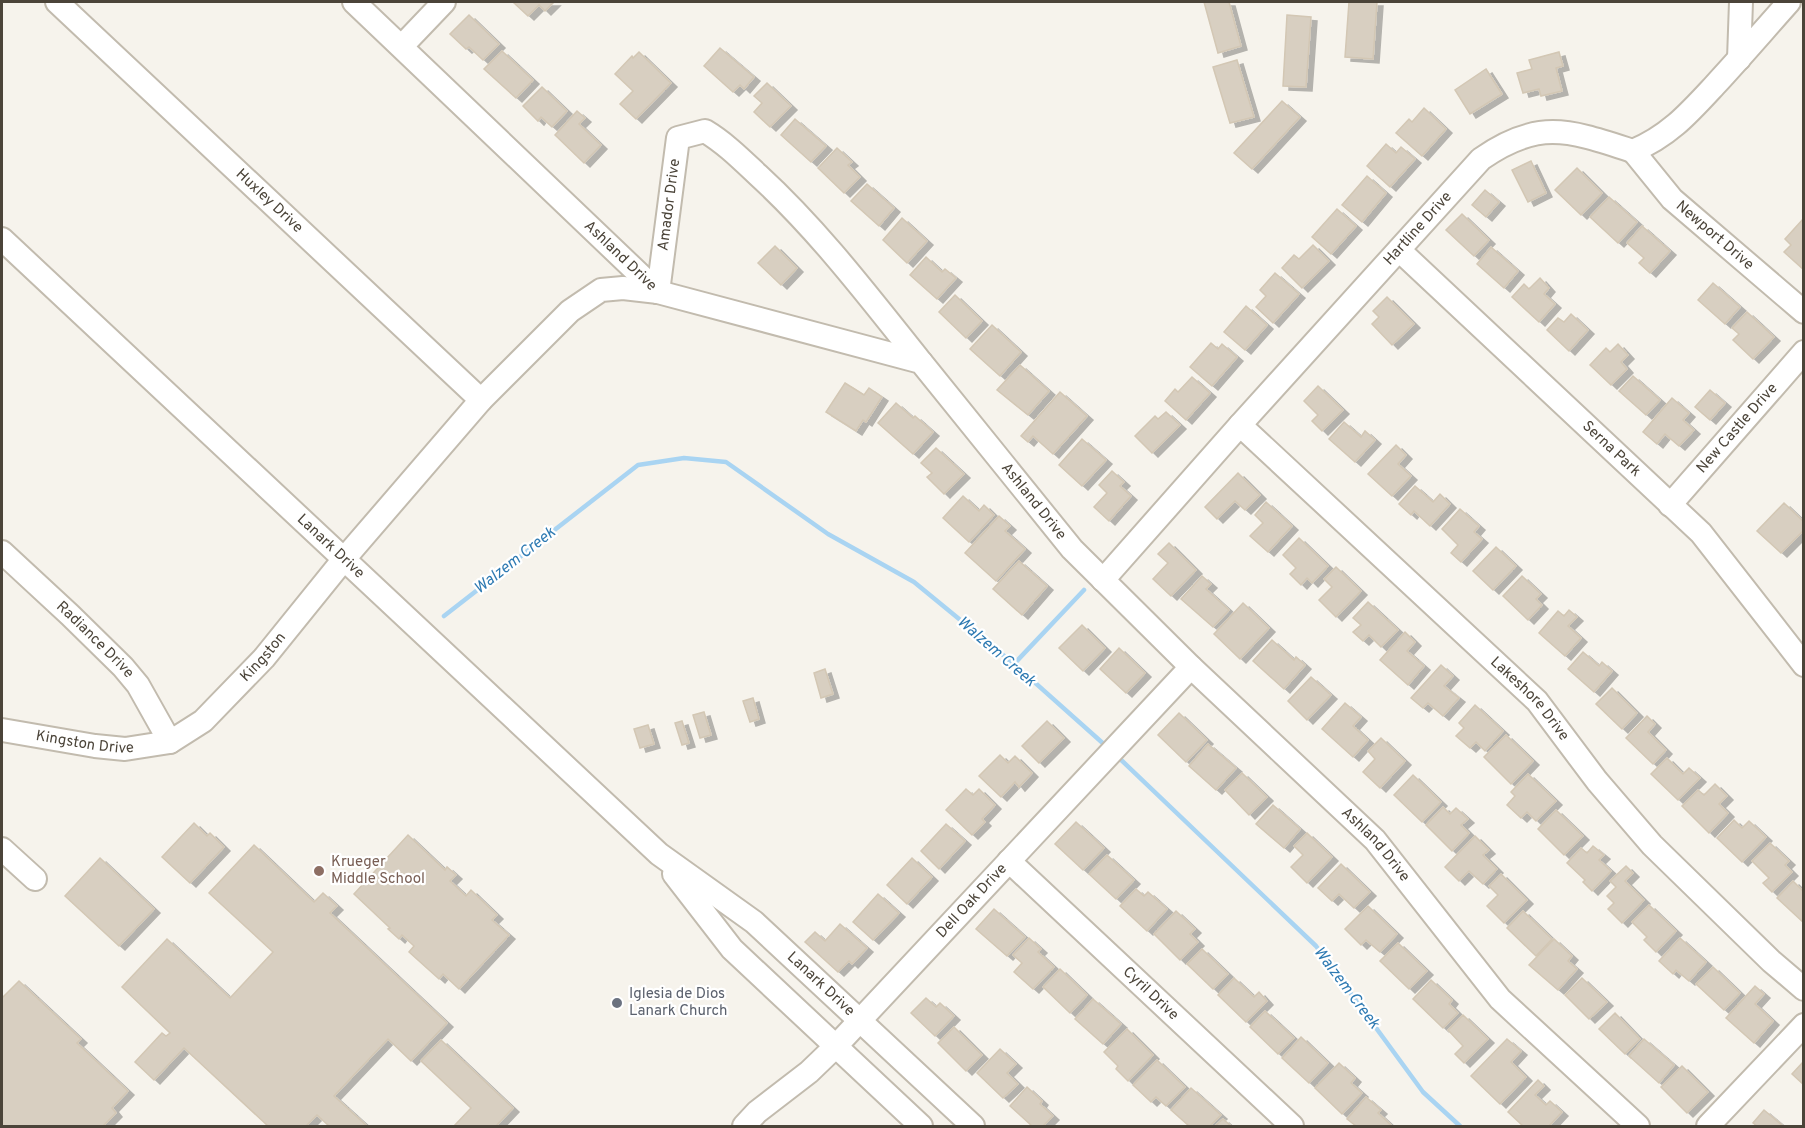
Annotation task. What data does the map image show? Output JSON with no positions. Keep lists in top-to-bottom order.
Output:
{
  "streets": {
    "street": [
      "Huxley Drive",
      "Amador Drive",
      "Hartline Drive",
      "Newport Drive",
      "Ashland Drive",
      "New Castle Drive",
      "Serna Park",
      "Lanark Drive",
      "Radiance Drive",
      "Kingston",
      "Lakeshore Drive",
      "Kingston Drive",
      "Dell Oak Drive",
      "Cyril Drive"
    ]
  },
  "crossings": [
    ["Amador Drive", "Ashland Drive"],
    ["Hartline Drive", "Newport Drive"],
    ["Hartline Drive", "Ashland Drive"],
    ["Hartline Drive", "Serna Park"],
    ["Hartline Drive", "Lakeshore Drive"],
    ["Ashland Drive", "Dell Oak Drive"],
    ["New Castle Drive", "Serna Park"],
    ["Lanark Drive", "Kingston"],
    ["Lanark Drive", "Dell Oak Drive"],
    ["Radiance Drive", "Kingston"],
    ["Radiance Drive", "Kingston Drive"],
    ["Kingston", "Kingston Drive"],
    ["Dell Oak Drive", "Cyril Drive"]
  ],
  "water": ["Walzem Creek"],
  "places": ["Krueger Middle School", "Iglesia de Dios Lanark Church"]
}
